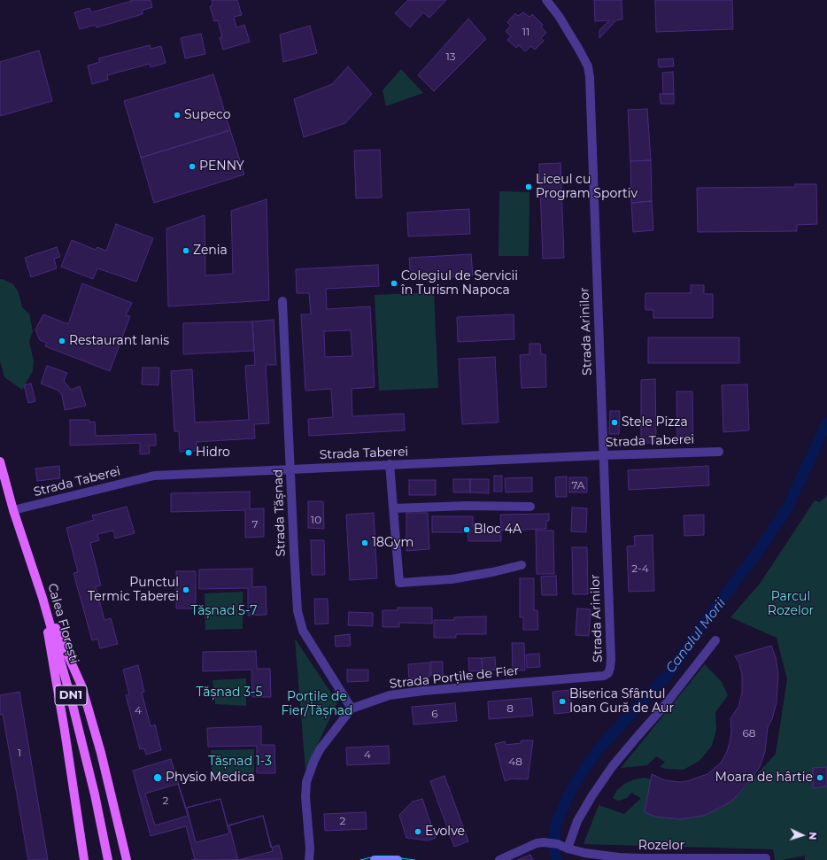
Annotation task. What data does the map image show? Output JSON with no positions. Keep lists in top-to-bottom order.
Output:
{
  "streets": {
    "main road": ["Calea Florești", "DN1"],
    "street": [
      "Strada Arinilor",
      "Strada Taberei",
      "Strada Tășnad",
      "Strada Porțile de Fier",
      "Rozelor"
    ]
  },
  "crossings": [
    ["Strada Arinilor", "Strada Taberei"],
    ["Strada Arinilor", "Strada Porțile de Fier"],
    ["Strada Taberei", "Strada Tășnad"],
    ["Strada Taberei", "Calea Florești"],
    ["Strada Tășnad", "Strada Porțile de Fier"]
  ],
  "water": ["Canalul Morii"],
  "parks": [
    "Parcul Rozelor",
    "Tășnad 5-7",
    "Tășnad 3-5",
    "Porțile de Fier/Tășnad",
    "Tășnad 1-3"
  ],
  "places": [
    "Supeco",
    "PENNY",
    "Liceul cu Program Sportiv",
    "Zenia",
    "Colegiul de Servicii în Turism Napoca",
    "Restaurant Ianis",
    "Stele Pizza",
    "Hidro",
    "Bloc 4A",
    "18Gym",
    "Punctul Termic Taberei",
    "Biserica Sfântul Ioan Gură de Aur",
    "Physio Medica",
    "Moara de hârtie",
    "Evolve"
  ],
  "house_numbers": [
    "11",
    "13",
    "7A",
    "10",
    "7",
    "2-4",
    "8",
    "4",
    "6",
    "68",
    "1",
    "4",
    "48",
    "2",
    "2"
  ],
  "north": "right"
}
